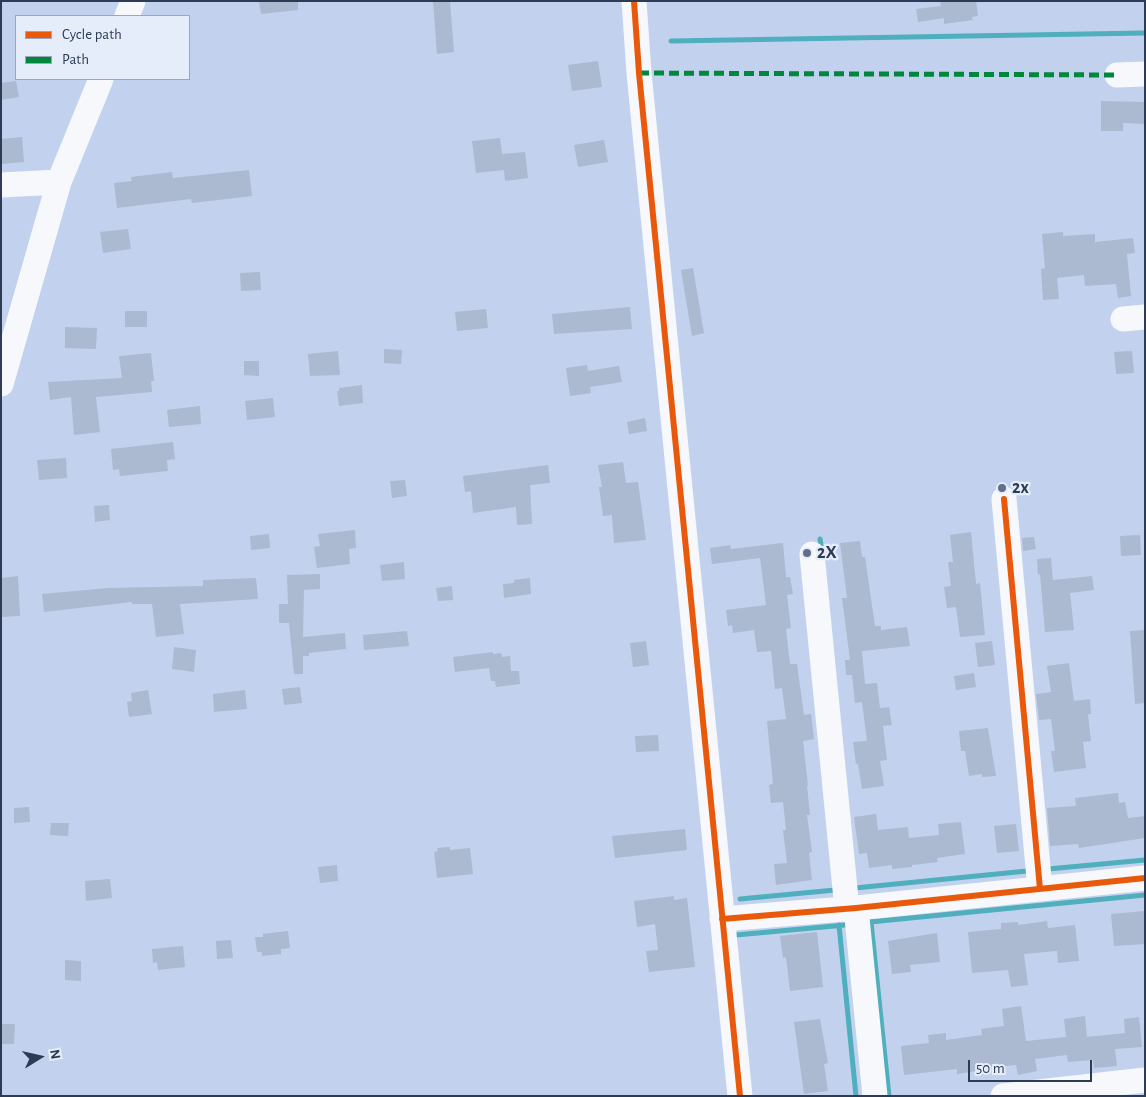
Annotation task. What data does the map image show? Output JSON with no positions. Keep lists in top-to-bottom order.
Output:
{
  "places": ["2x", "2X"],
  "legend": ["Cycle path", "Path"],
  "scale_bar": "50 m",
  "north": "right"
}
